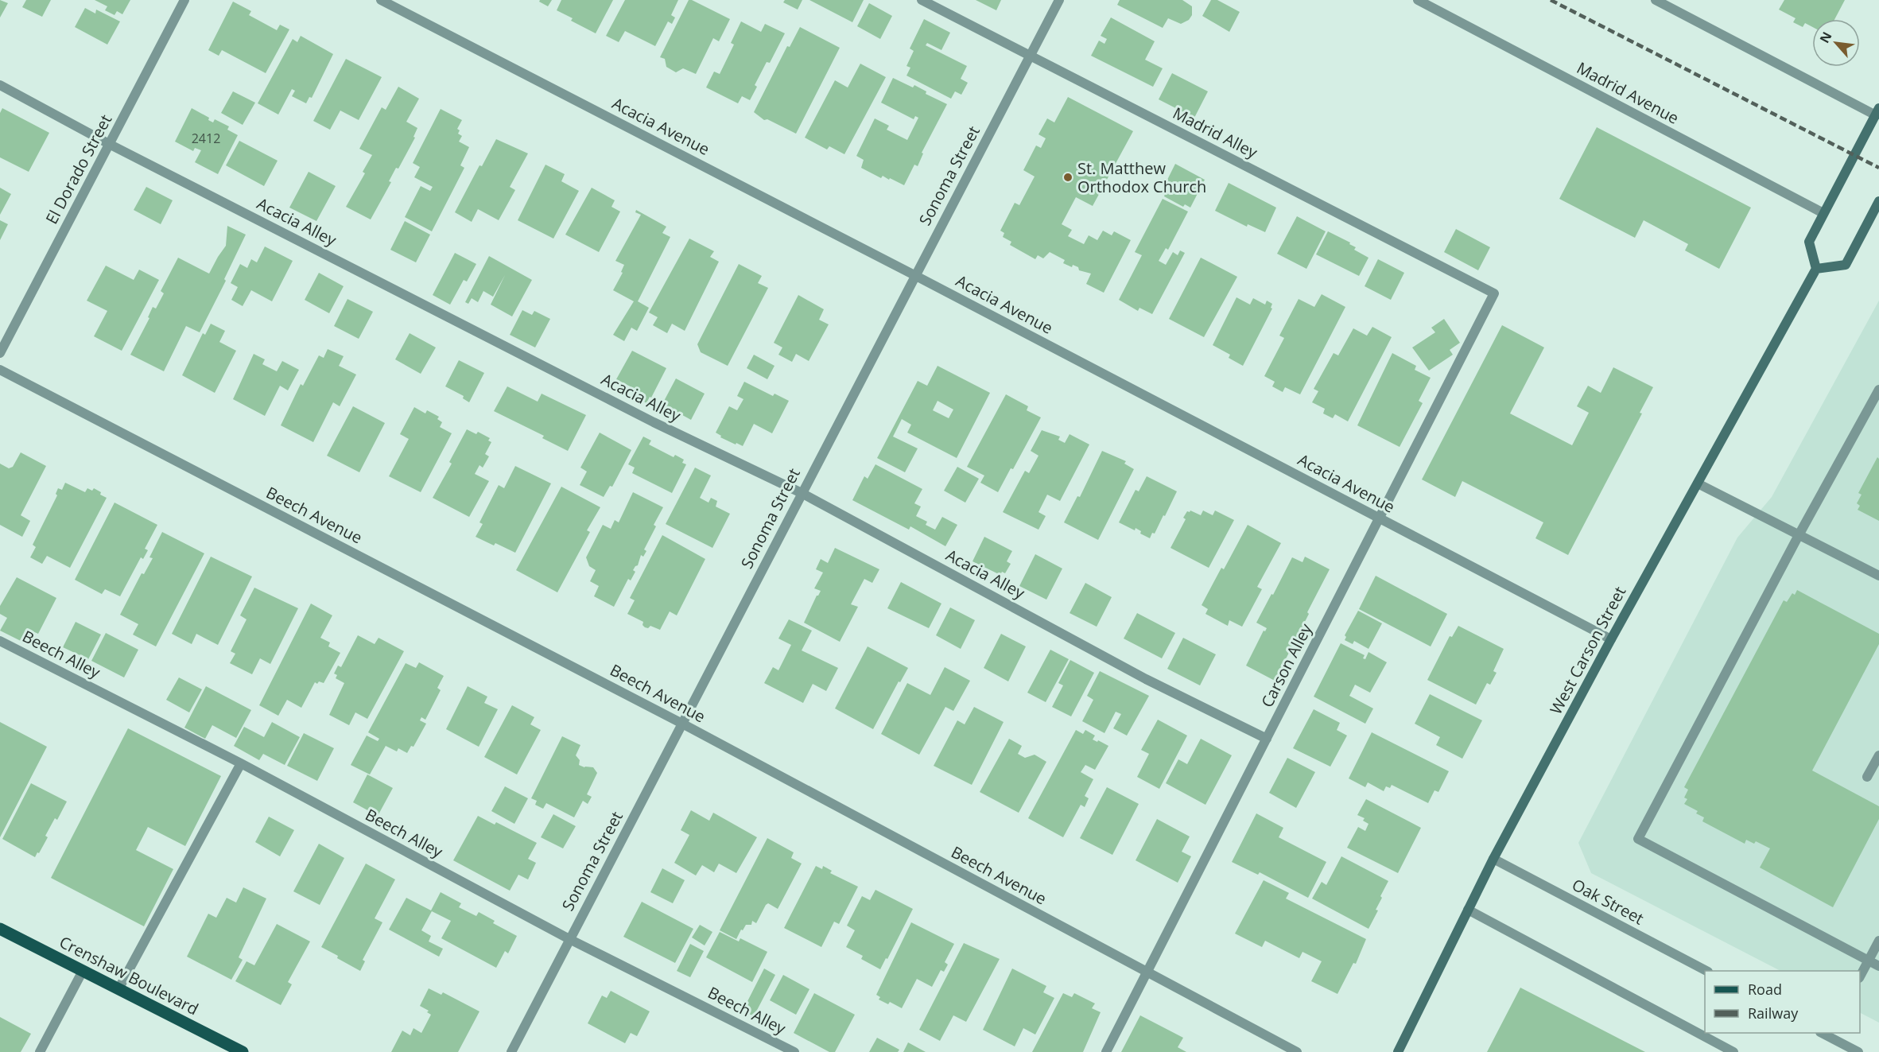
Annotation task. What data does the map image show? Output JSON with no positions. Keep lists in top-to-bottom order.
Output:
{
  "streets": {
    "main road": ["West Carson Street", "Crenshaw Boulevard"],
    "street": [
      "Madrid Avenue",
      "Acacia Avenue",
      "Madrid Alley",
      "El Dorado Street",
      "Sonoma Street",
      "Acacia Alley",
      "Beech Avenue",
      "Beech Alley",
      "Carson Alley",
      "Oak Street"
    ]
  },
  "crossings": [
    ["Acacia Avenue", "Sonoma Street"],
    ["Acacia Avenue", "West Carson Street"],
    ["Acacia Avenue", "Carson Alley"],
    ["Madrid Alley", "Sonoma Street"],
    ["Madrid Alley", "Carson Alley"],
    ["El Dorado Street", "Acacia Alley"],
    ["Sonoma Street", "Acacia Alley"],
    ["Sonoma Street", "Beech Avenue"],
    ["Sonoma Street", "Beech Alley"],
    ["Acacia Alley", "Carson Alley"],
    ["Beech Avenue", "Carson Alley"],
    ["West Carson Street", "Oak Street"]
  ],
  "places": ["St. Matthew Orthodox Church"],
  "house_numbers": ["2412"],
  "legend": ["Road", "Railway"],
  "north": "top left"
}
